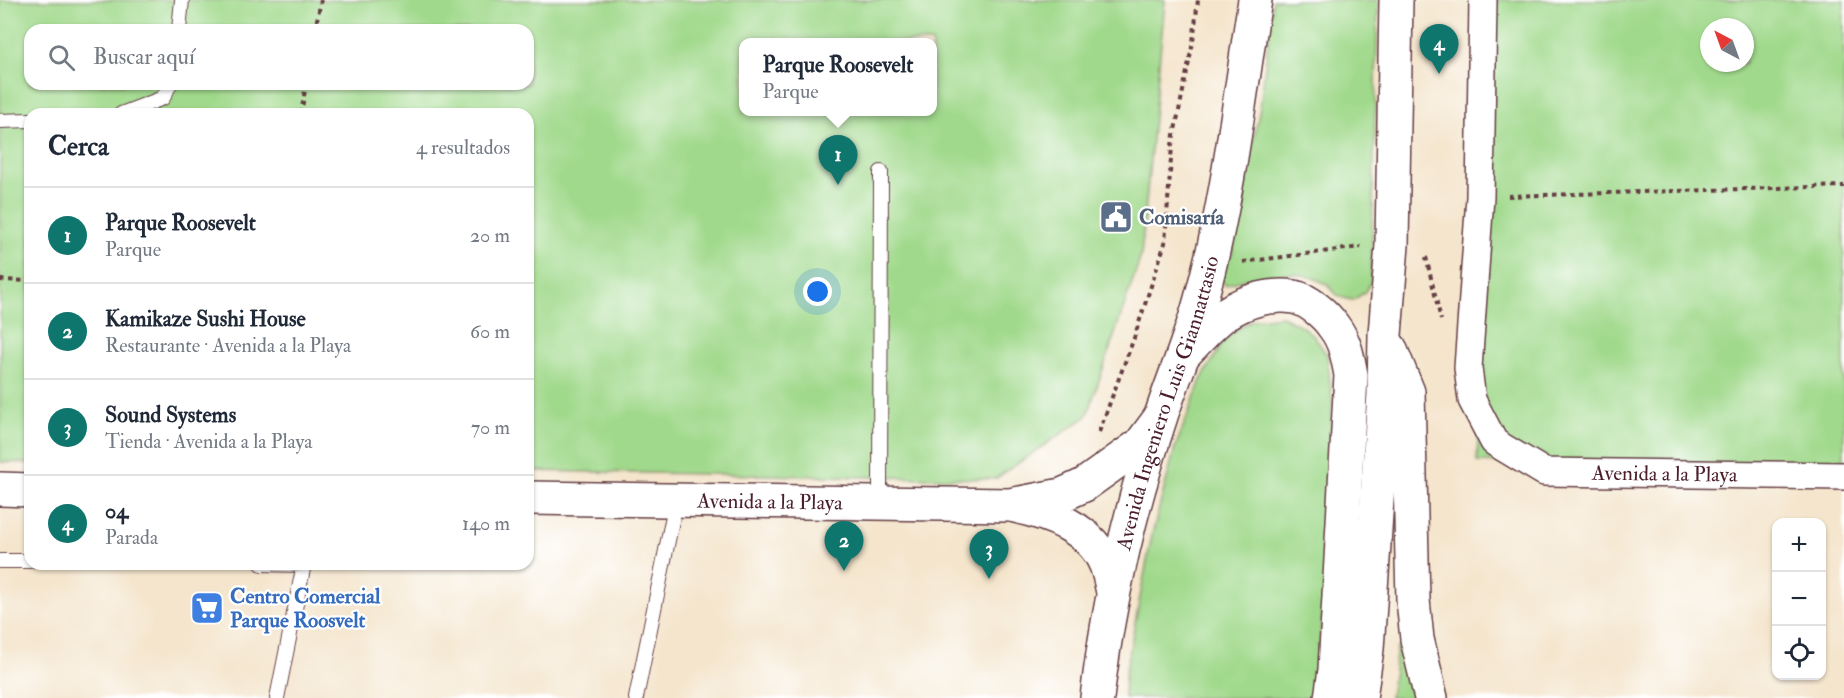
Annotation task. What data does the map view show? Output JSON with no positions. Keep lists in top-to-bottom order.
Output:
{
  "streets": {
    "main road": ["Avenida Ingeniero Luis Giannattasio", "Avenida a la Playa"]
  },
  "places": {
    "public building": ["Comisaría"],
    "supermarket": ["Centro Comercial Parque Roosvelt"]
  },
  "north": "top left",
  "page": {
    "pins": [
      "4",
      "1",
      "2",
      "3"
    ],
    "search": "Buscar aquí",
    "popup": ["Parque Roosevelt", "Parque"],
    "heading": ["Cerca", "4 resultados"],
    "list": [
      {
        "mark": "1",
        "name": "Parque Roosevelt",
        "note": "Parque",
        "value": "20 m"
      },
      {
        "mark": "2",
        "name": "Kamikaze Sushi House",
        "note": "Restaurante · Avenida a la Playa",
        "value": "60 m"
      },
      {
        "mark": "3",
        "name": "Sound Systems",
        "note": "Tienda · Avenida a la Playa",
        "value": "70 m"
      },
      {
        "mark": "4",
        "name": "04",
        "note": "Parada",
        "value": "140 m"
      }
    ],
    "map_buttons": ["+", "−"]
  }
}
